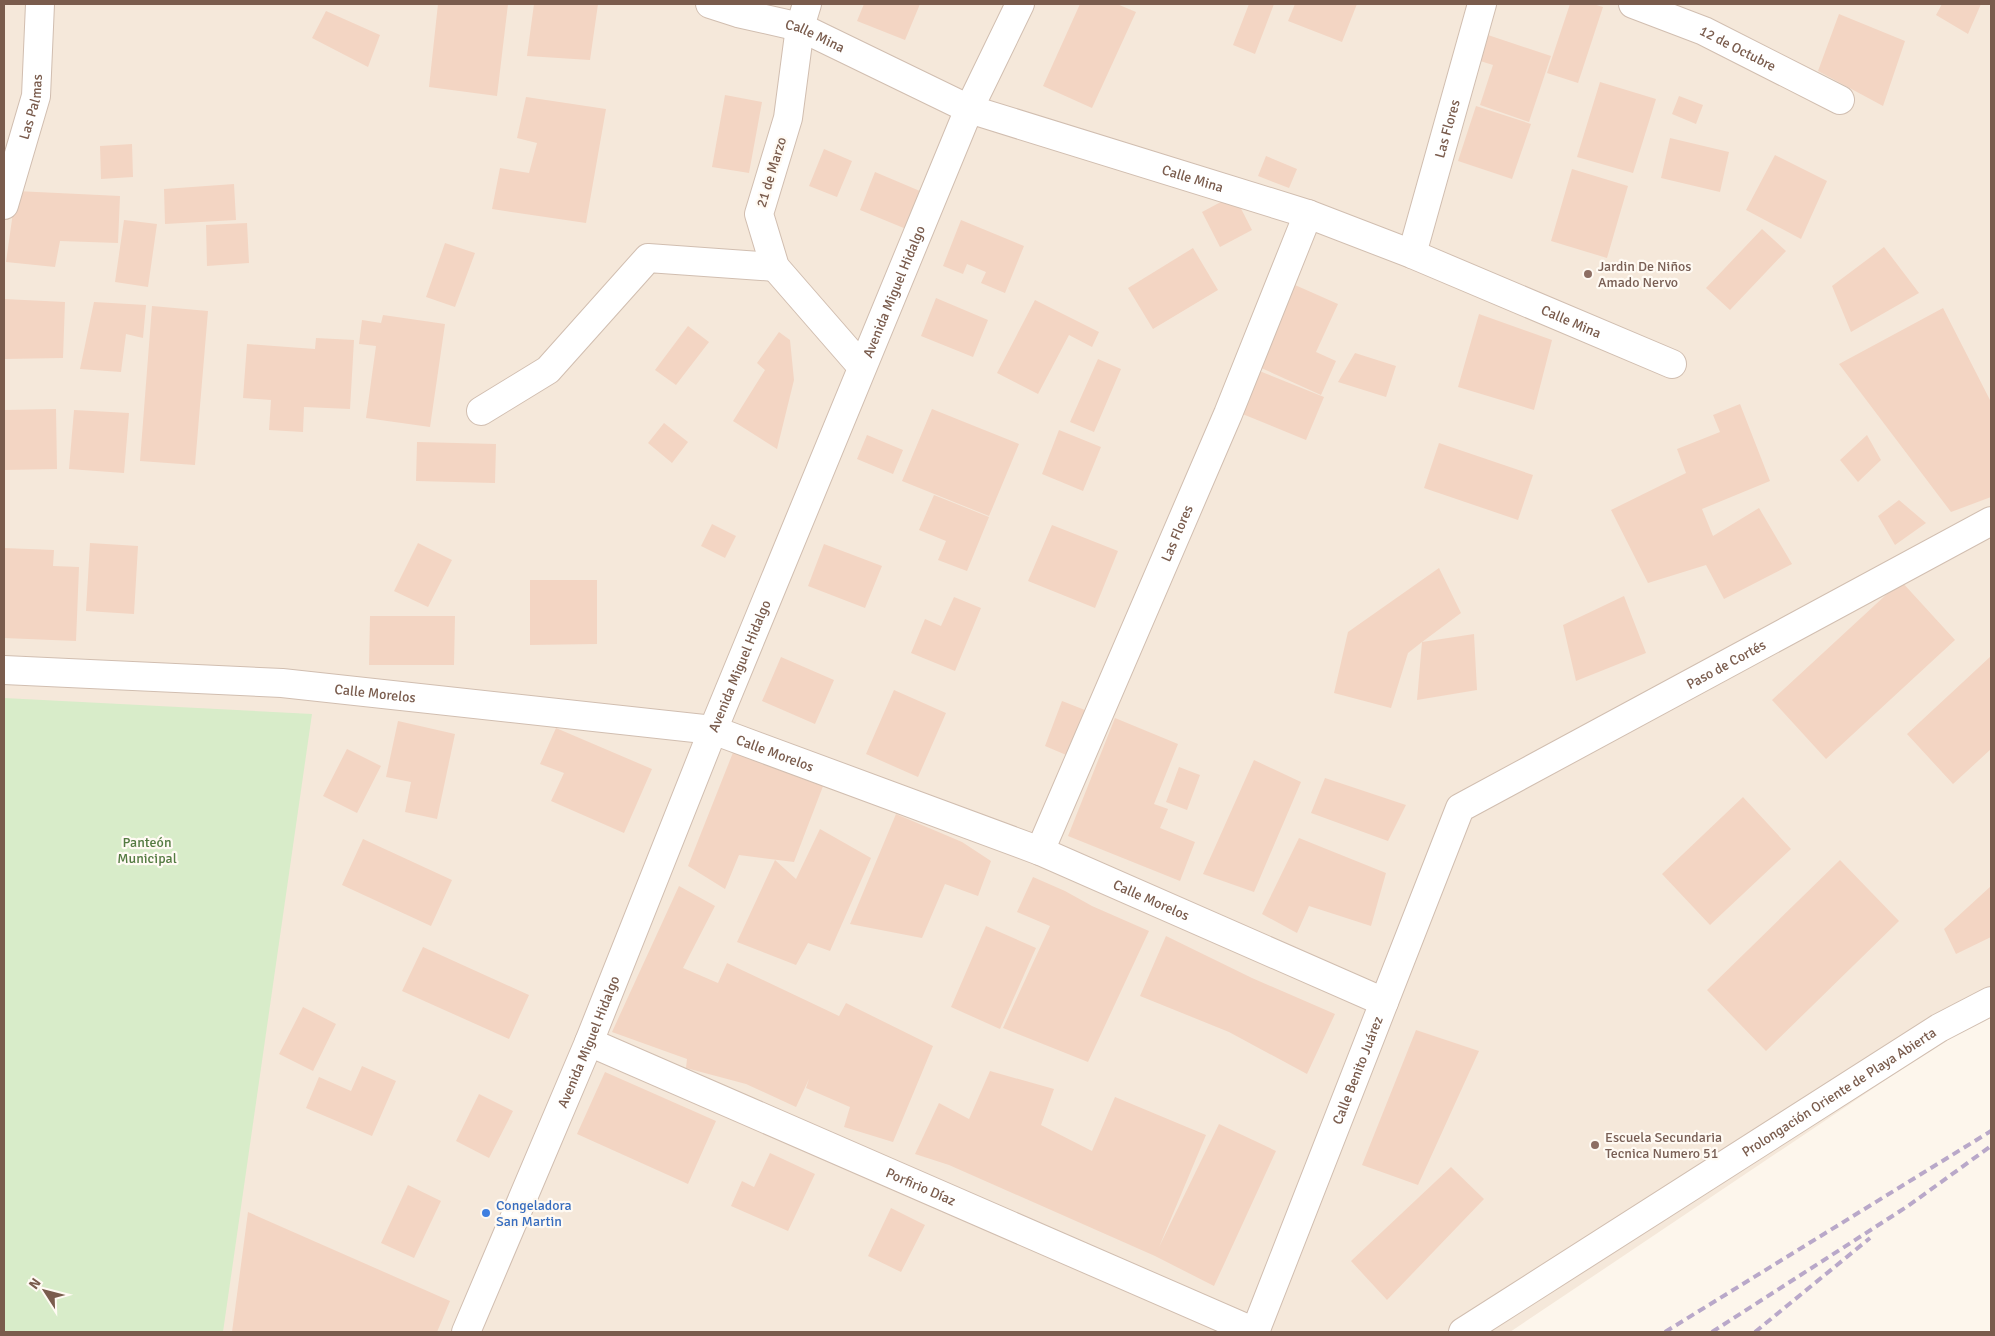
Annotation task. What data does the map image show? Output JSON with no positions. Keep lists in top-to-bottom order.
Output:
{
  "streets": {
    "street": [
      "Calle Mina",
      "12 de Octubre",
      "Las Palmas",
      "Las Flores",
      "21 de Marzo",
      "Avenida Miguel Hidalgo",
      "Paso de Cortés",
      "Calle Morelos",
      "Calle Benito Juárez",
      "Prolongación Oriente de Playa Abierta",
      "Porfirio Díaz"
    ]
  },
  "crossings": [
    ["Calle Mina", "Las Flores"],
    ["Calle Mina", "21 de Marzo"],
    ["Calle Mina", "Avenida Miguel Hidalgo"],
    ["Las Flores", "Calle Morelos"],
    ["21 de Marzo", "Avenida Miguel Hidalgo"],
    ["Avenida Miguel Hidalgo", "Calle Morelos"],
    ["Avenida Miguel Hidalgo", "Porfirio Díaz"],
    ["Paso de Cortés", "Calle Benito Juárez"],
    ["Calle Morelos", "Calle Benito Juárez"],
    ["Calle Benito Juárez", "Porfirio Díaz"]
  ],
  "parks": ["Panteón Municipal"],
  "places": ["Jardin De Niños Amado Nervo", "Escuela Secundaria Tecnica Numero 51", "Congeladora San Martin"],
  "north": "top left"
}
